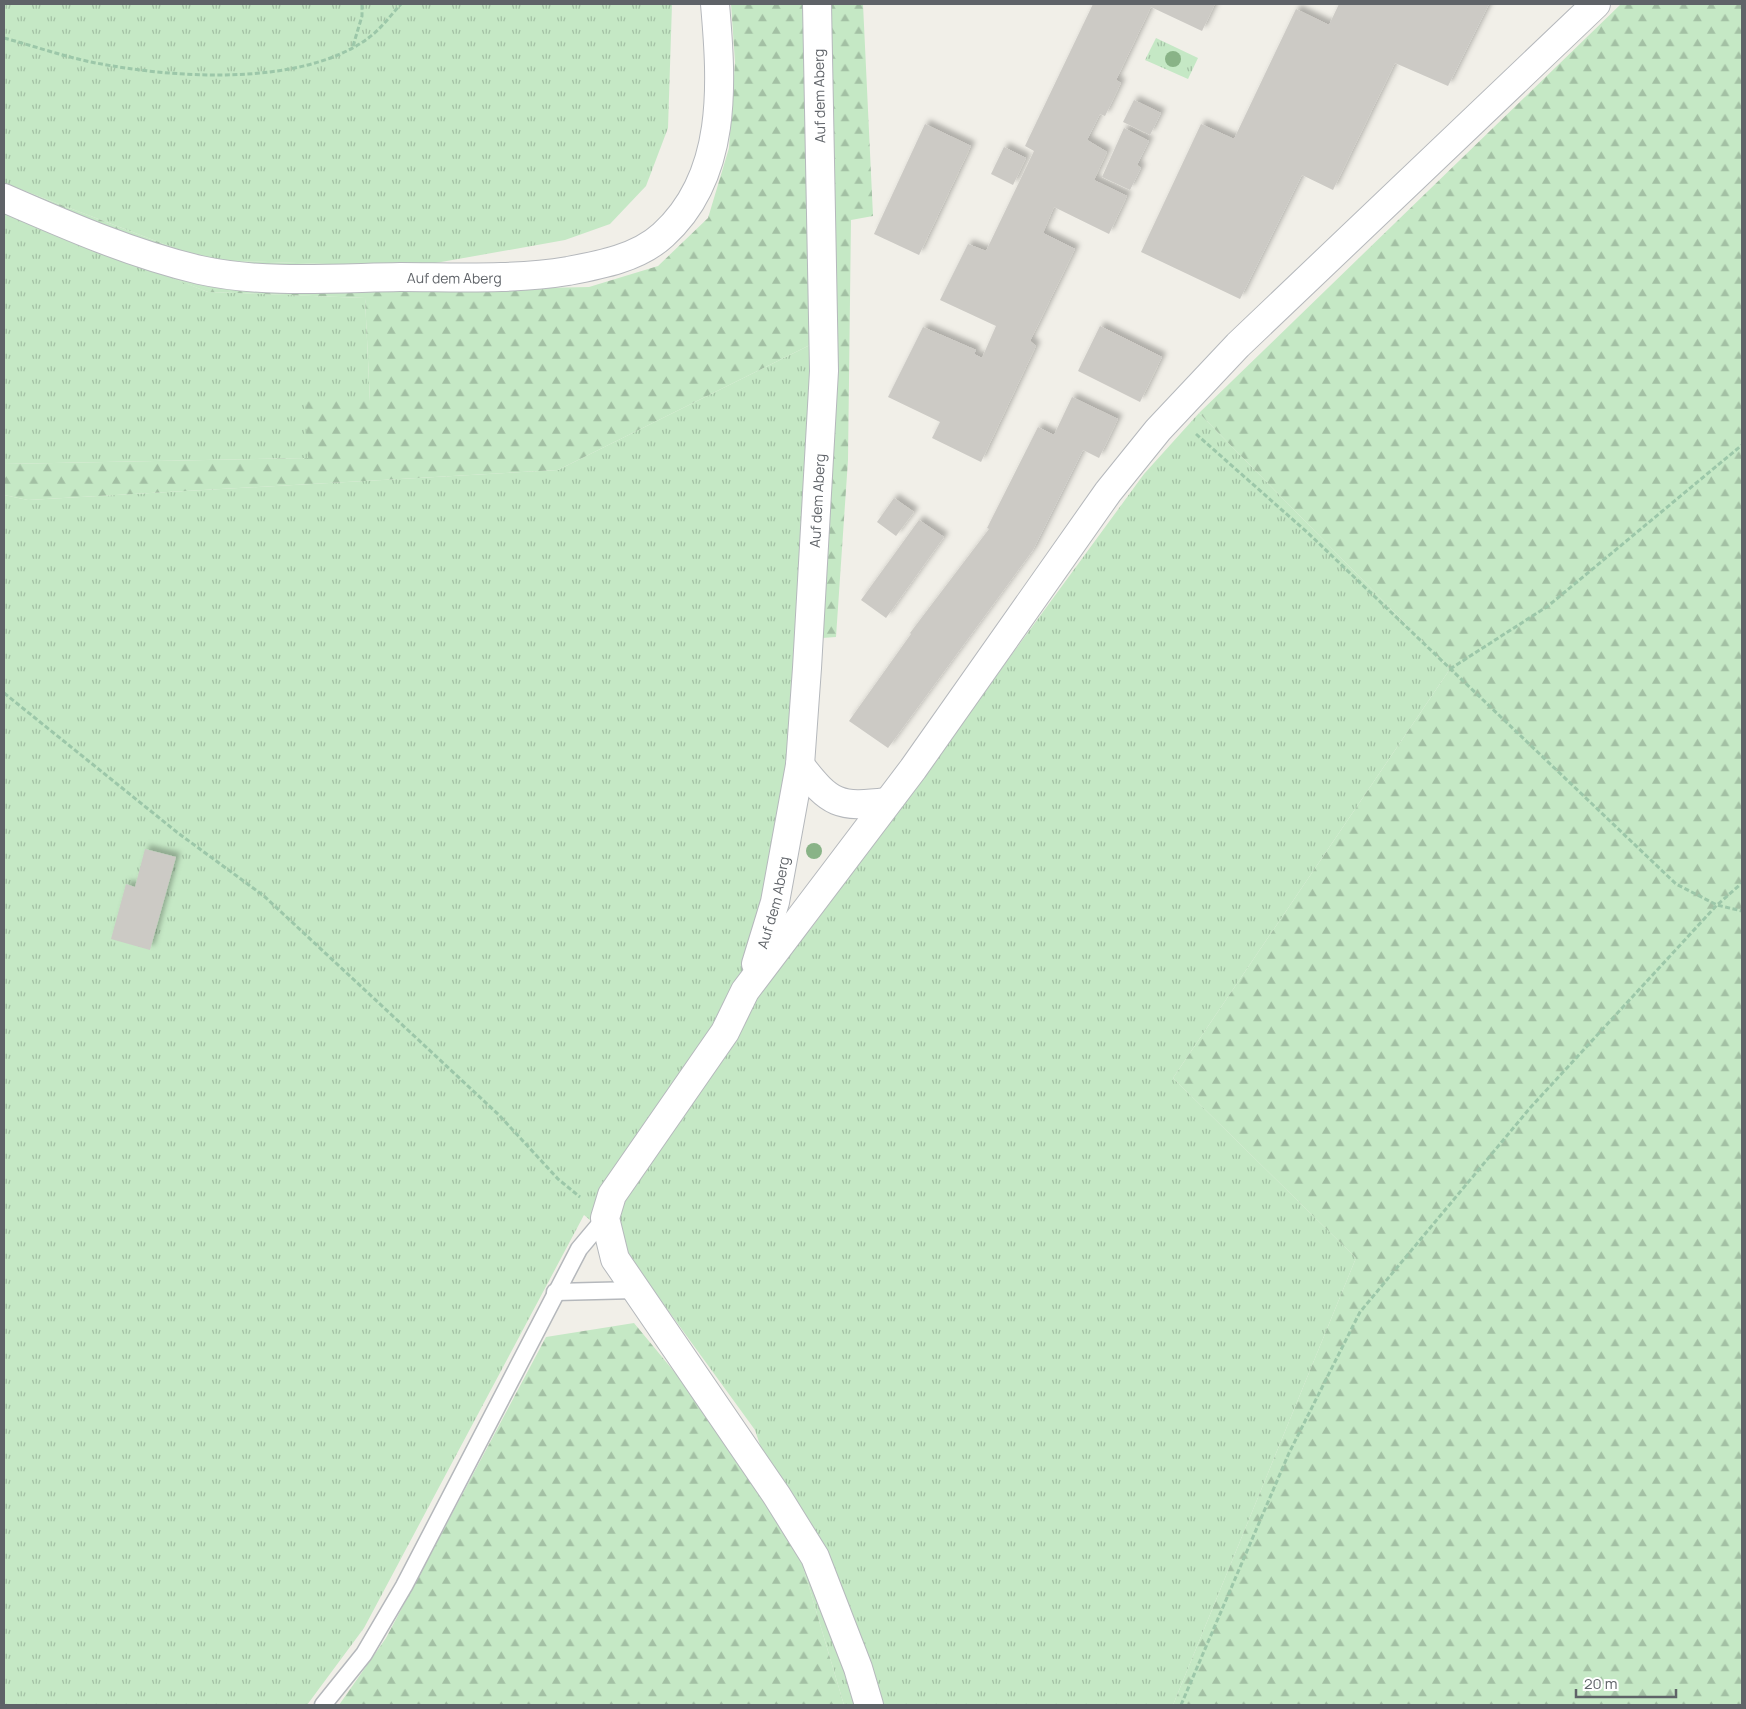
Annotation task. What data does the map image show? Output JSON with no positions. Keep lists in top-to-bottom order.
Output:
{
  "streets": {
    "street": ["Auf dem Aberg"]
  },
  "scale_bar": "20 m"
}
